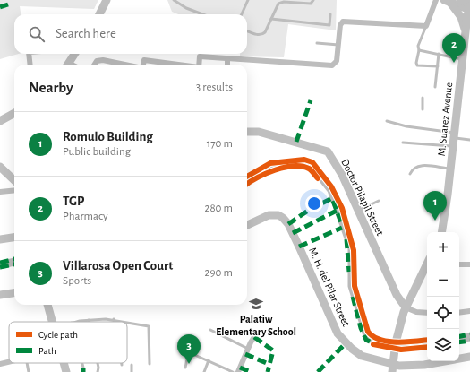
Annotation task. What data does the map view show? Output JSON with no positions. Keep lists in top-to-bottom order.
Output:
{
  "streets": {
    "street": ["M. Suarez Avenue", "Doctor Pilapil Street", "M. H. del Pilar Street"]
  },
  "places": {
    "school or university": ["Palatiw Elementary School"]
  },
  "legend": ["Cycle path", "Path"],
  "page": {
    "search": "Search here",
    "pins": ["2", "1", "3"],
    "heading": ["Nearby", "3 results"],
    "list": [
      {
        "mark": "1",
        "name": "Romulo Building",
        "note": "Public building",
        "value": "170 m"
      },
      {
        "mark": "2",
        "name": "TGP",
        "note": "Pharmacy",
        "value": "280 m"
      },
      {
        "mark": "3",
        "name": "Villarosa Open Court",
        "note": "Sports",
        "value": "290 m"
      }
    ],
    "map_buttons": ["+", "−"]
  }
}
